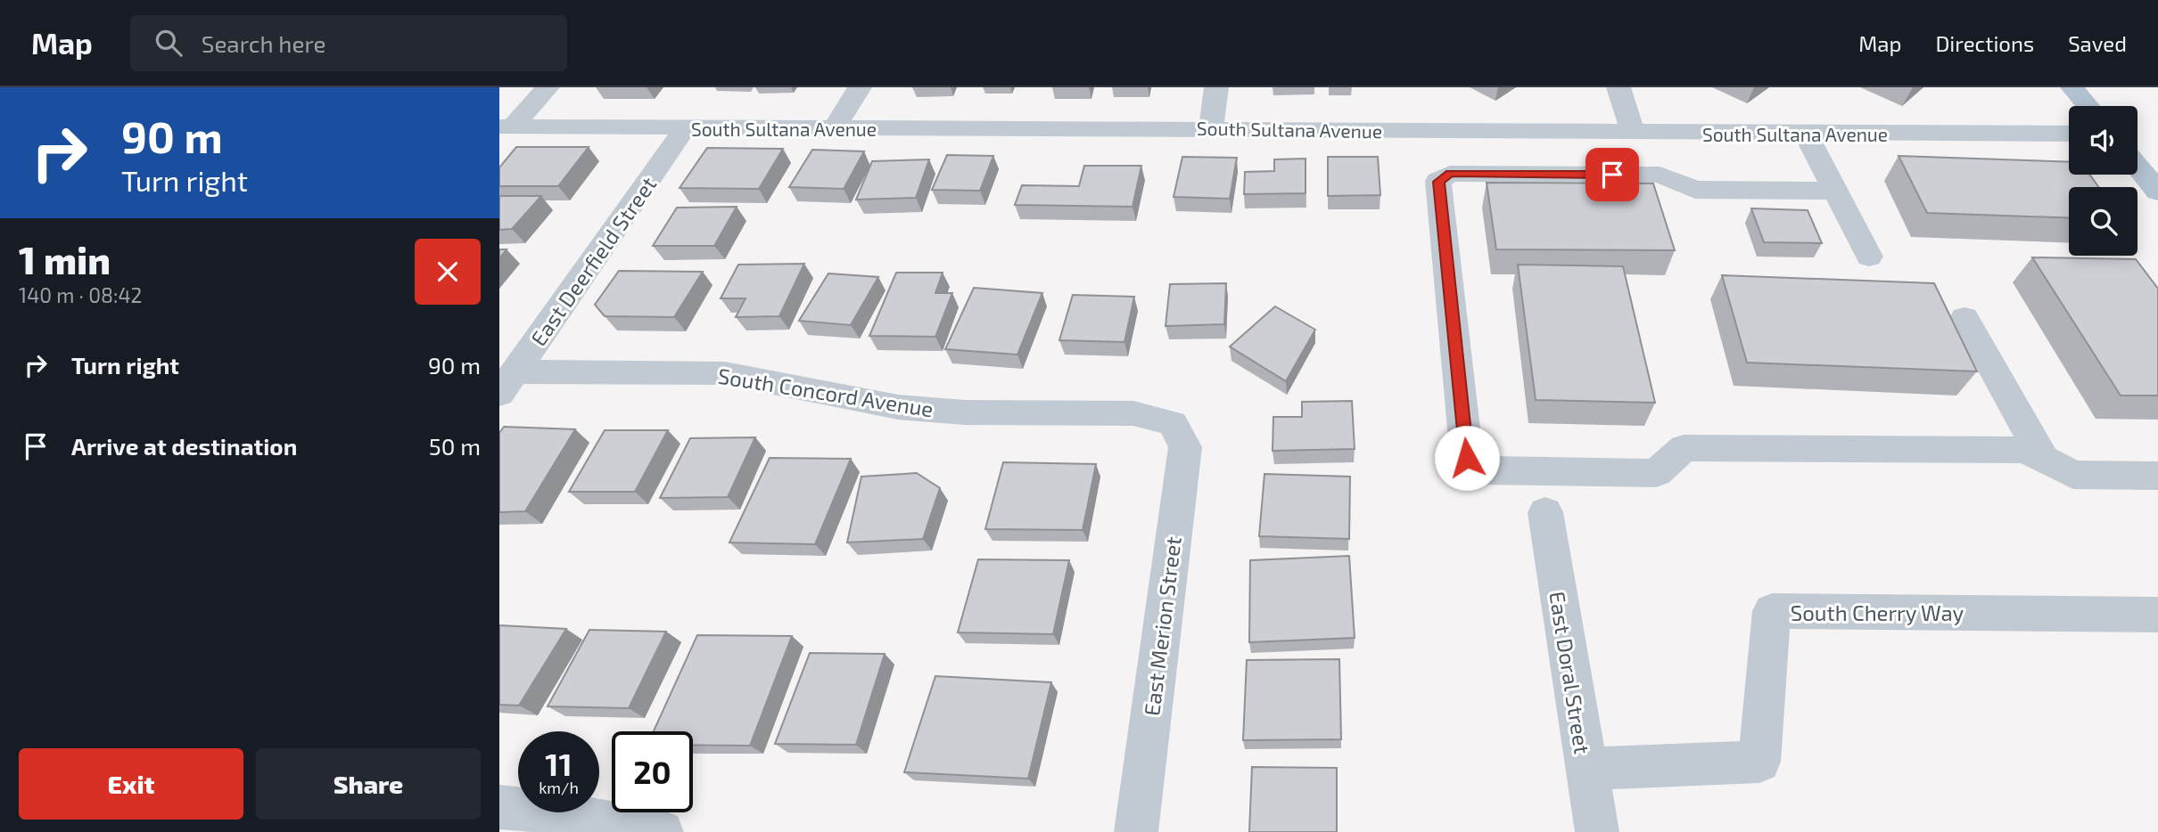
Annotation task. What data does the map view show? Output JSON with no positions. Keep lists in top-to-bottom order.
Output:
{
  "streets": {
    "street": [
      "South Sultana Avenue",
      "East Deerfield Street",
      "South Concord Avenue",
      "South Cherry Way",
      "East Merion Street",
      "East Doral Street"
    ]
  },
  "crossings": [
    ["South Sultana Avenue", "East Deerfield Street"],
    ["East Deerfield Street", "South Concord Avenue"],
    ["South Concord Avenue", "East Merion Street"],
    ["South Cherry Way", "East Doral Street"]
  ],
  "page": {
    "header": "Map",
    "search": "Search here",
    "nav": ["Map", "Directions", "Saved"],
    "turn": ["90 m", "Turn right"],
    "heading": ["1 min", "140 m · 08:42"],
    "list": [
      {
        "name": "Turn right",
        "value": "90 m"
      },
      {
        "name": "Arrive at destination",
        "value": "50 m"
      }
    ],
    "speed": "11 km/h",
    "limit": "20",
    "buttons": ["Exit", "Share"]
  }
}
